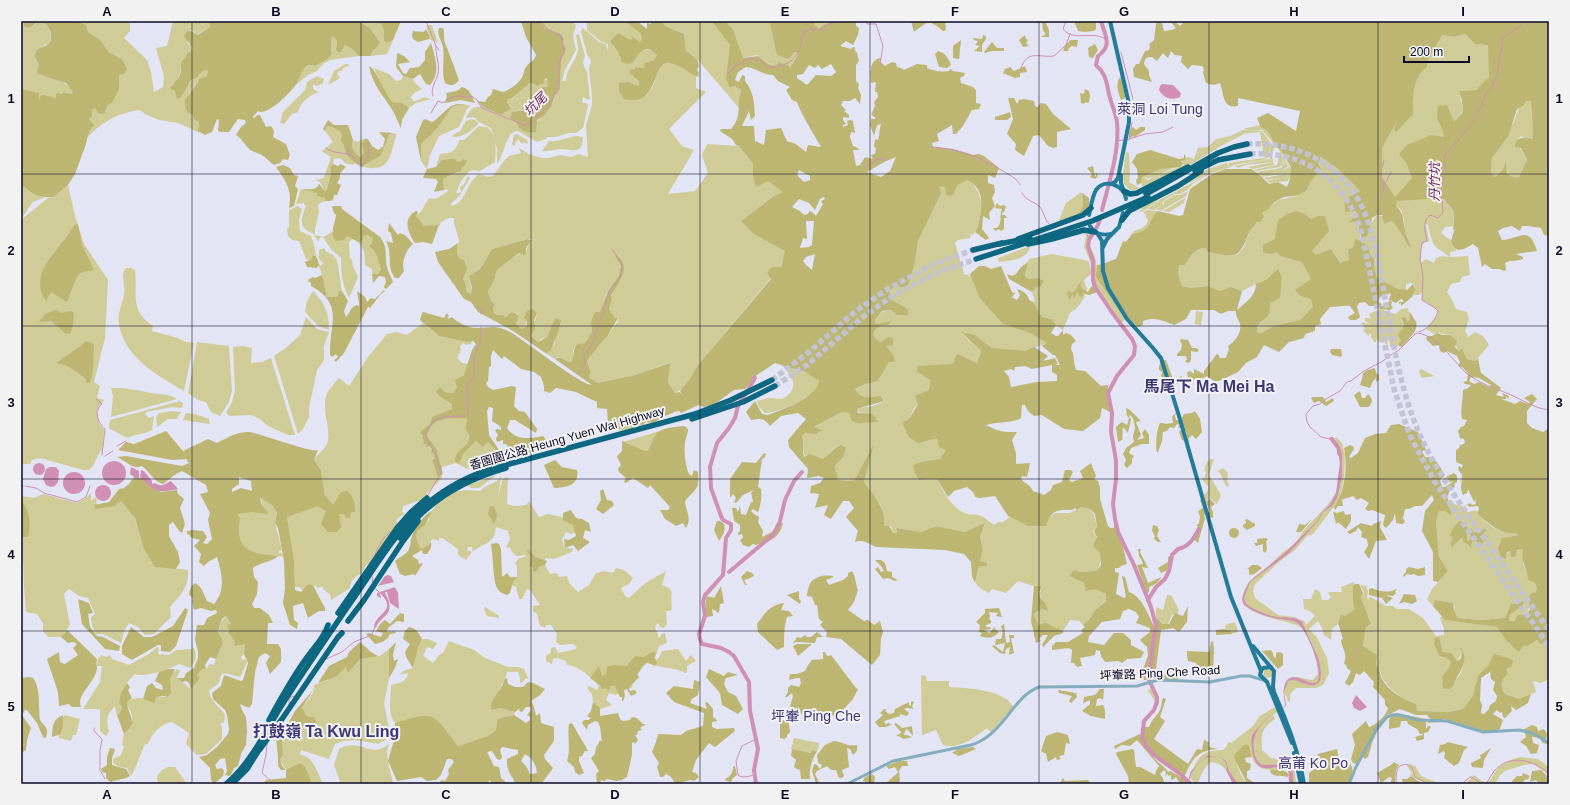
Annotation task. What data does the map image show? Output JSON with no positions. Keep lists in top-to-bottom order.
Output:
{
  "streets": {
    "highway": ["香園圍公路 Heung Yuen Wai Highway"],
    "street": ["坪輋路 Ping Che Road"]
  },
  "districts": [
    "萊洞 Loi Tung",
    "馬尾下 Ma Mei Ha",
    "坪輋 Ping Che",
    "打鼓嶺 Ta Kwu Ling",
    "高莆 Ko Po"
  ],
  "water": ["坑尾", "丹竹坑"],
  "scale_bar": "200 m",
  "grid": {
    "columns": [
      "A",
      "B",
      "C",
      "D",
      "E",
      "F",
      "G",
      "H",
      "I"
    ],
    "rows": [
      "1",
      "2",
      "3",
      "4",
      "5"
    ]
  }
}
